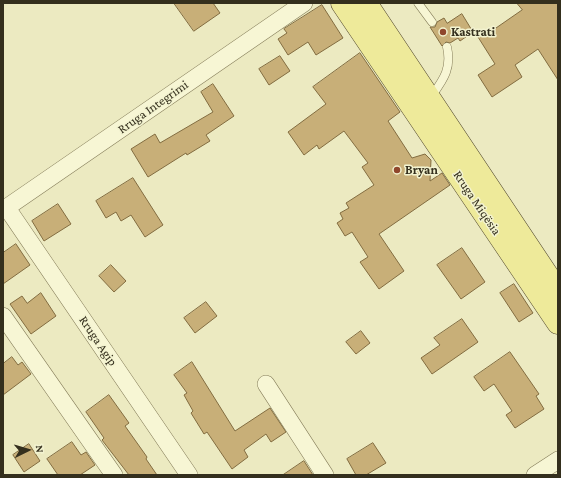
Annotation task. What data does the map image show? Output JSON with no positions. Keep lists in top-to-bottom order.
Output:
{
  "streets": {
    "main road": ["Rruga Miqësia"],
    "street": ["Rruga Integrimi", "Rruga Agip"]
  },
  "crossings": [
    ["Rruga Integrimi", "Rruga Agip"]
  ],
  "places": ["Kastrati", "Bryan"],
  "north": "right"
}
